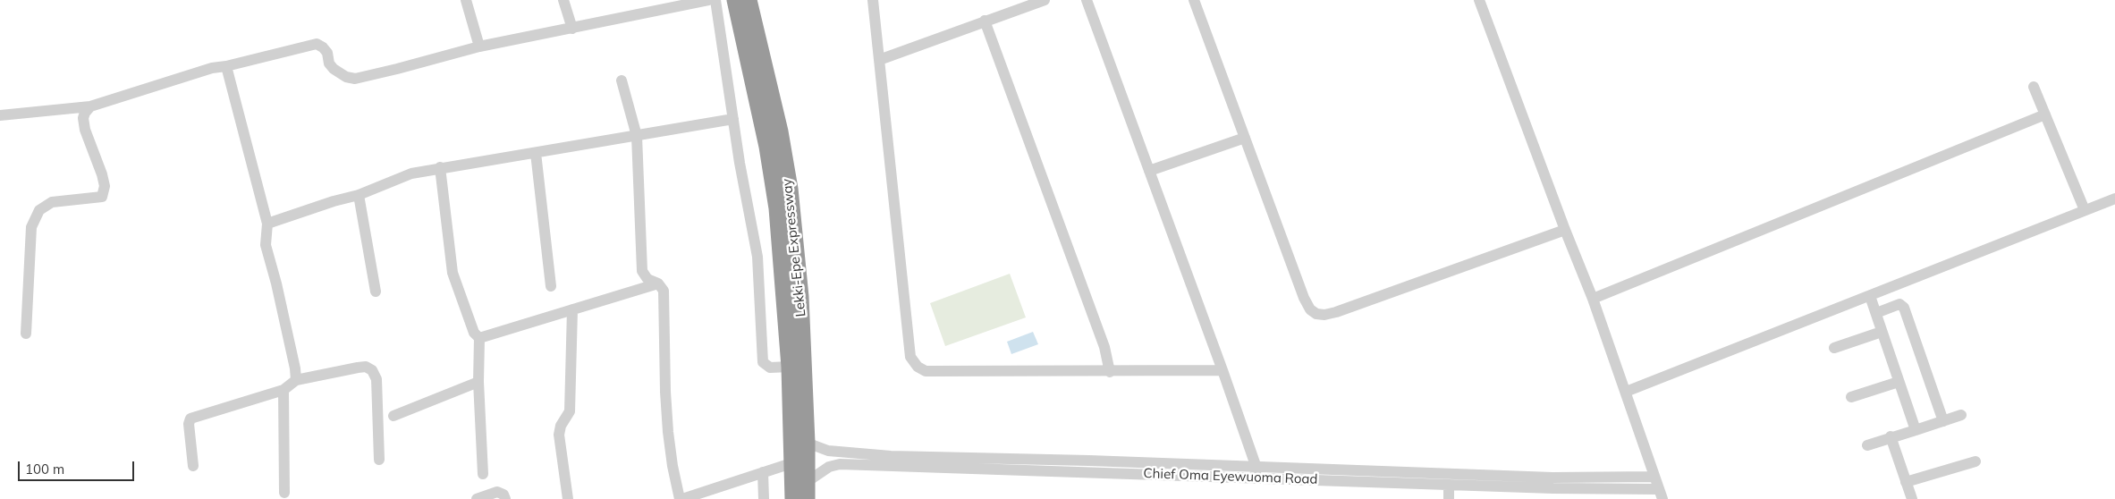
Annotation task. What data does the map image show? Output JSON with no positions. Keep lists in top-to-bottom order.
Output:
{
  "streets": {
    "highway": ["Lekki-Epe Expressway"],
    "street": ["Chief Oma Eyewuoma Road"]
  },
  "crossings": [
    ["Lekki-Epe Expressway", "Chief Oma Eyewuoma Road"]
  ],
  "scale_bar": "100 m"
}
